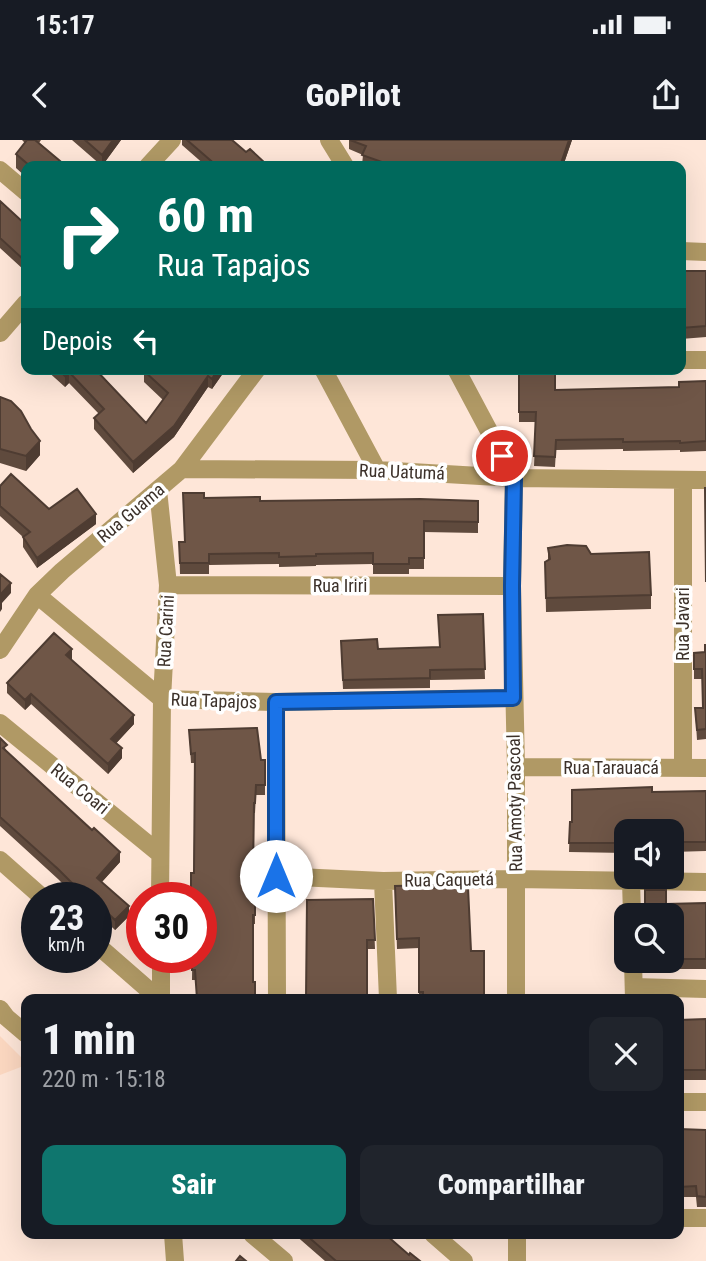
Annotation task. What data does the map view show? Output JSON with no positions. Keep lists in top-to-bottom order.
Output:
{
  "streets": {
    "street": [
      "Rua Uatumá",
      "Rua Guama",
      "Rua Iriri",
      "Rua Javari",
      "Rua Carini",
      "Rua Tapajos",
      "Rua Tarauacá",
      "Rua Coari",
      "Rua Amoty Pascoal",
      "Rua Caquetá"
    ]
  },
  "crossings": [
    ["Rua Uatumá", "Rua Guama"],
    ["Rua Uatumá", "Rua Javari"],
    ["Rua Uatumá", "Rua Amoty Pascoal"],
    ["Rua Guama", "Rua Carini"],
    ["Rua Guama", "Rua Tapajos"],
    ["Rua Iriri", "Rua Carini"],
    ["Rua Iriri", "Rua Amoty Pascoal"],
    ["Rua Javari", "Rua Tarauacá"],
    ["Rua Carini", "Rua Tapajos"],
    ["Rua Carini", "Rua Coari"],
    ["Rua Tapajos", "Rua Amoty Pascoal"],
    ["Rua Tarauacá", "Rua Amoty Pascoal"],
    ["Rua Amoty Pascoal", "Rua Caquetá"]
  ],
  "page": {
    "status": "15:17",
    "header": "GoPilot",
    "turn": ["60 m", "Rua Tapajos"],
    "then": "Depois",
    "speed": "23 km/h",
    "limit": "30",
    "heading": ["1 min", "220 m · 15:18"],
    "buttons": ["Sair", "Compartilhar"]
  }
}
